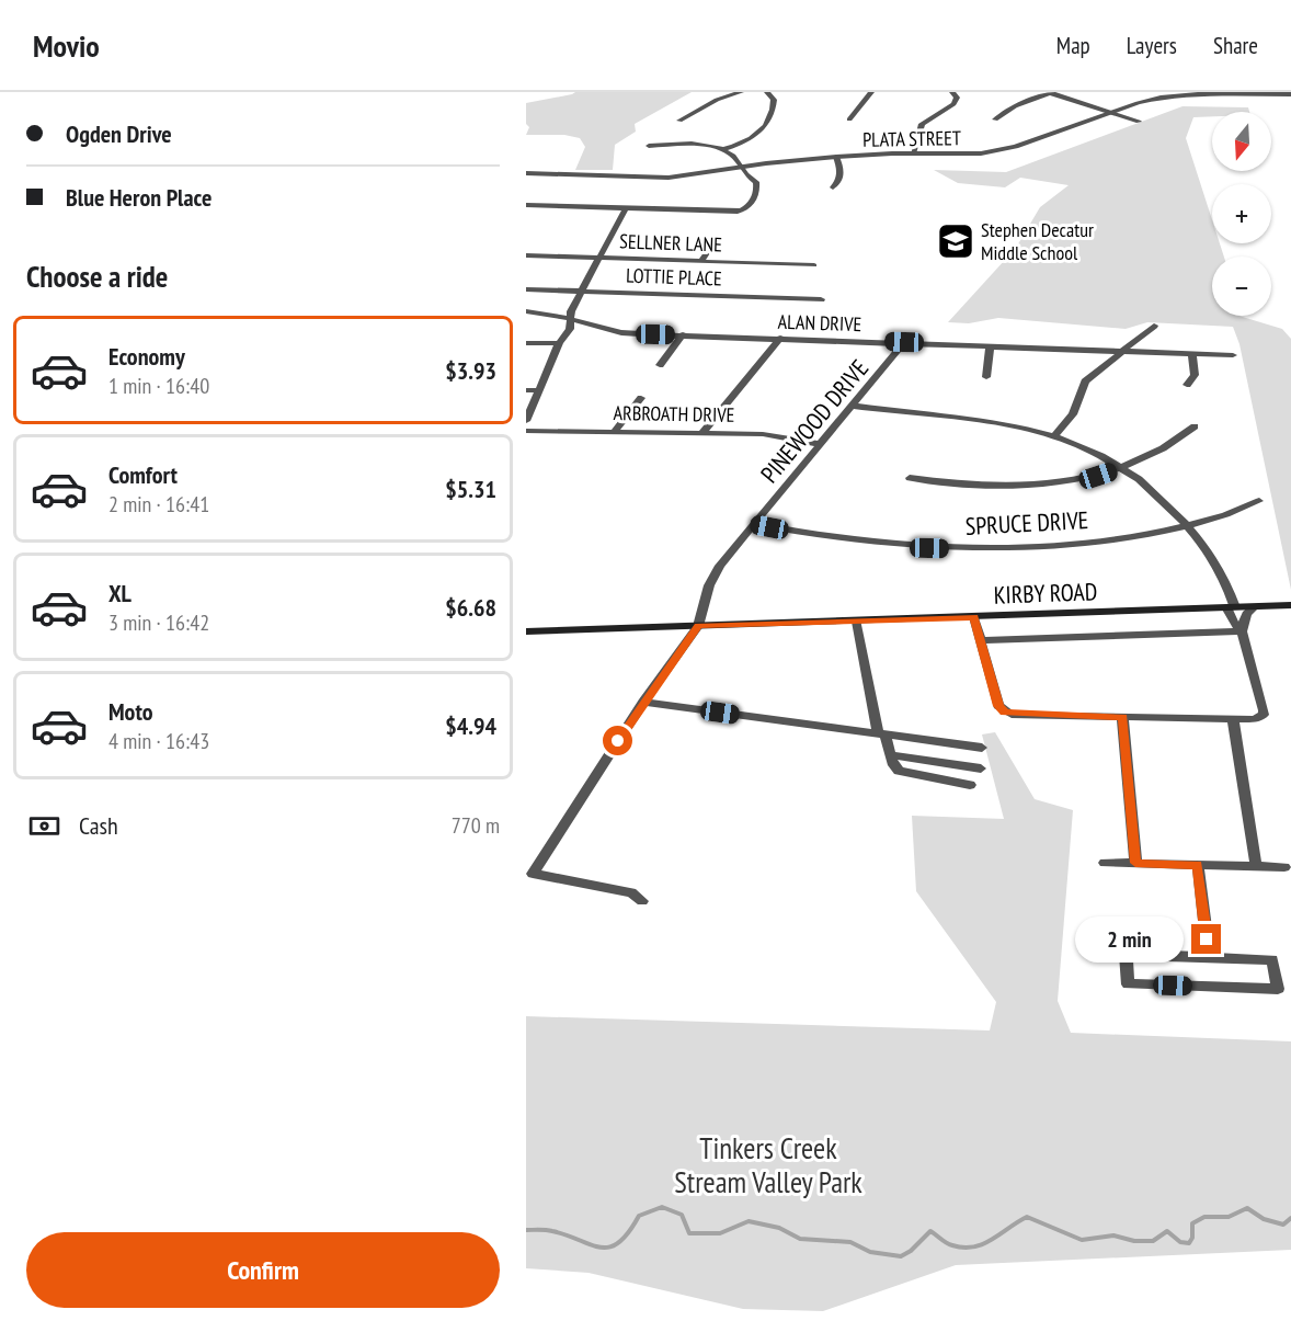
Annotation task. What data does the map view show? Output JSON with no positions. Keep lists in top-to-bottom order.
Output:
{
  "streets": {
    "main road": ["KIRBY ROAD"],
    "street": [
      "PLATA STREET",
      "SELLNER LANE",
      "LOTTIE PLACE",
      "ALAN DRIVE",
      "ARBROATH DRIVE",
      "PINEWOOD DRIVE",
      "SPRUCE DRIVE"
    ]
  },
  "crossings": [
    ["ALAN DRIVE", "PINEWOOD DRIVE"],
    ["ARBROATH DRIVE", "PINEWOOD DRIVE"],
    ["PINEWOOD DRIVE", "SPRUCE DRIVE"],
    ["PINEWOOD DRIVE", "KIRBY ROAD"]
  ],
  "parks": ["Tinkers Creek Stream Valley Park"],
  "places": {
    "school or university": ["Stephen Decatur Middle School"]
  },
  "north": "bottom",
  "page": {
    "header": "Movio",
    "nav": ["Map", "Layers", "Share"],
    "banner": ["Ogden Drive", "Blue Heron Place"],
    "map_buttons": ["+", "−"],
    "heading": "Choose a ride",
    "list": [
      {
        "name": "Economy",
        "note": "1 min · 16:40",
        "value": "$3.93"
      },
      {
        "name": "Comfort",
        "note": "2 min · 16:41",
        "value": "$5.31"
      },
      {
        "name": "XL",
        "note": "3 min · 16:42",
        "value": "$6.68"
      },
      {
        "name": "Moto",
        "note": "4 min · 16:43",
        "value": "$4.94"
      }
    ],
    "pay": ["Cash", "770 m"],
    "bubble": "2 min",
    "buttons": "Confirm"
  }
}
